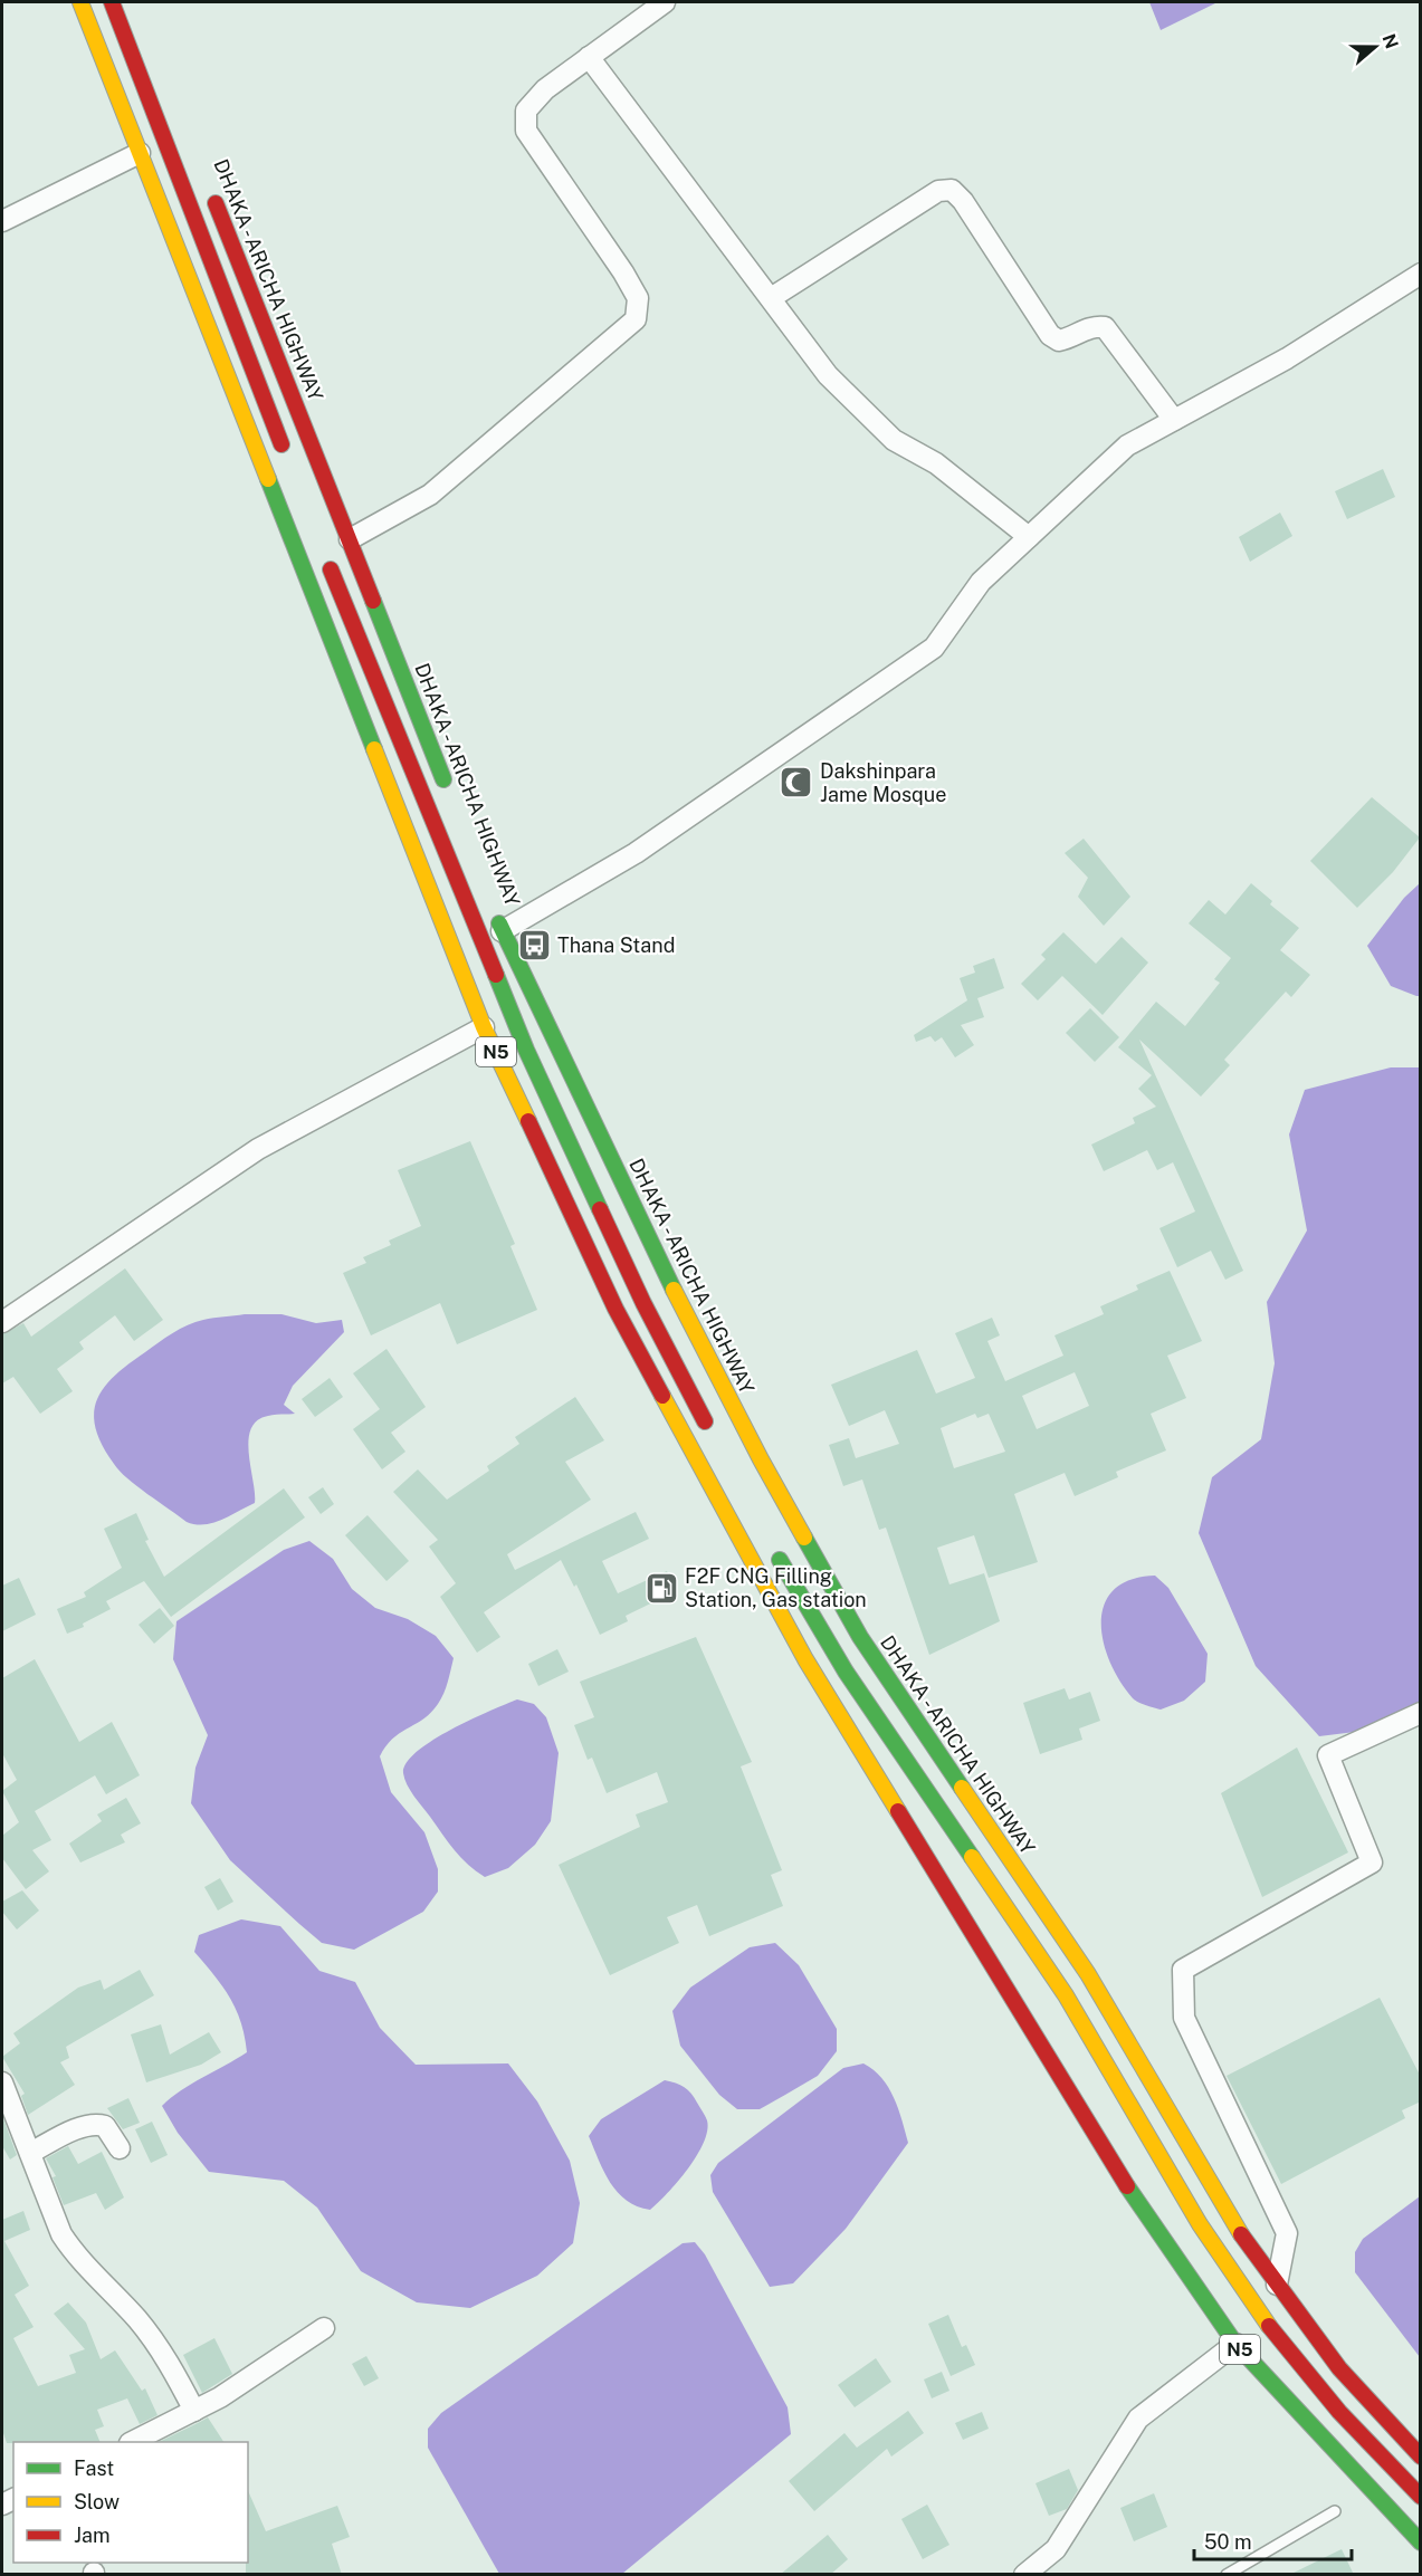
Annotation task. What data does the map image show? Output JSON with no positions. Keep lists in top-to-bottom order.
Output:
{
  "streets": {
    "highway": ["DHAKA - ARICHA HIGHWAY", "N5"]
  },
  "places": {
    "mosque": ["Dakshinpara Jame Mosque"],
    "bus stop": ["Thana Stand"],
    "fuel station": ["F2F CNG Filling Station, Gas station"]
  },
  "legend": ["Fast", "Slow", "Jam"],
  "scale_bar": "50 m",
  "north": "right"
}
